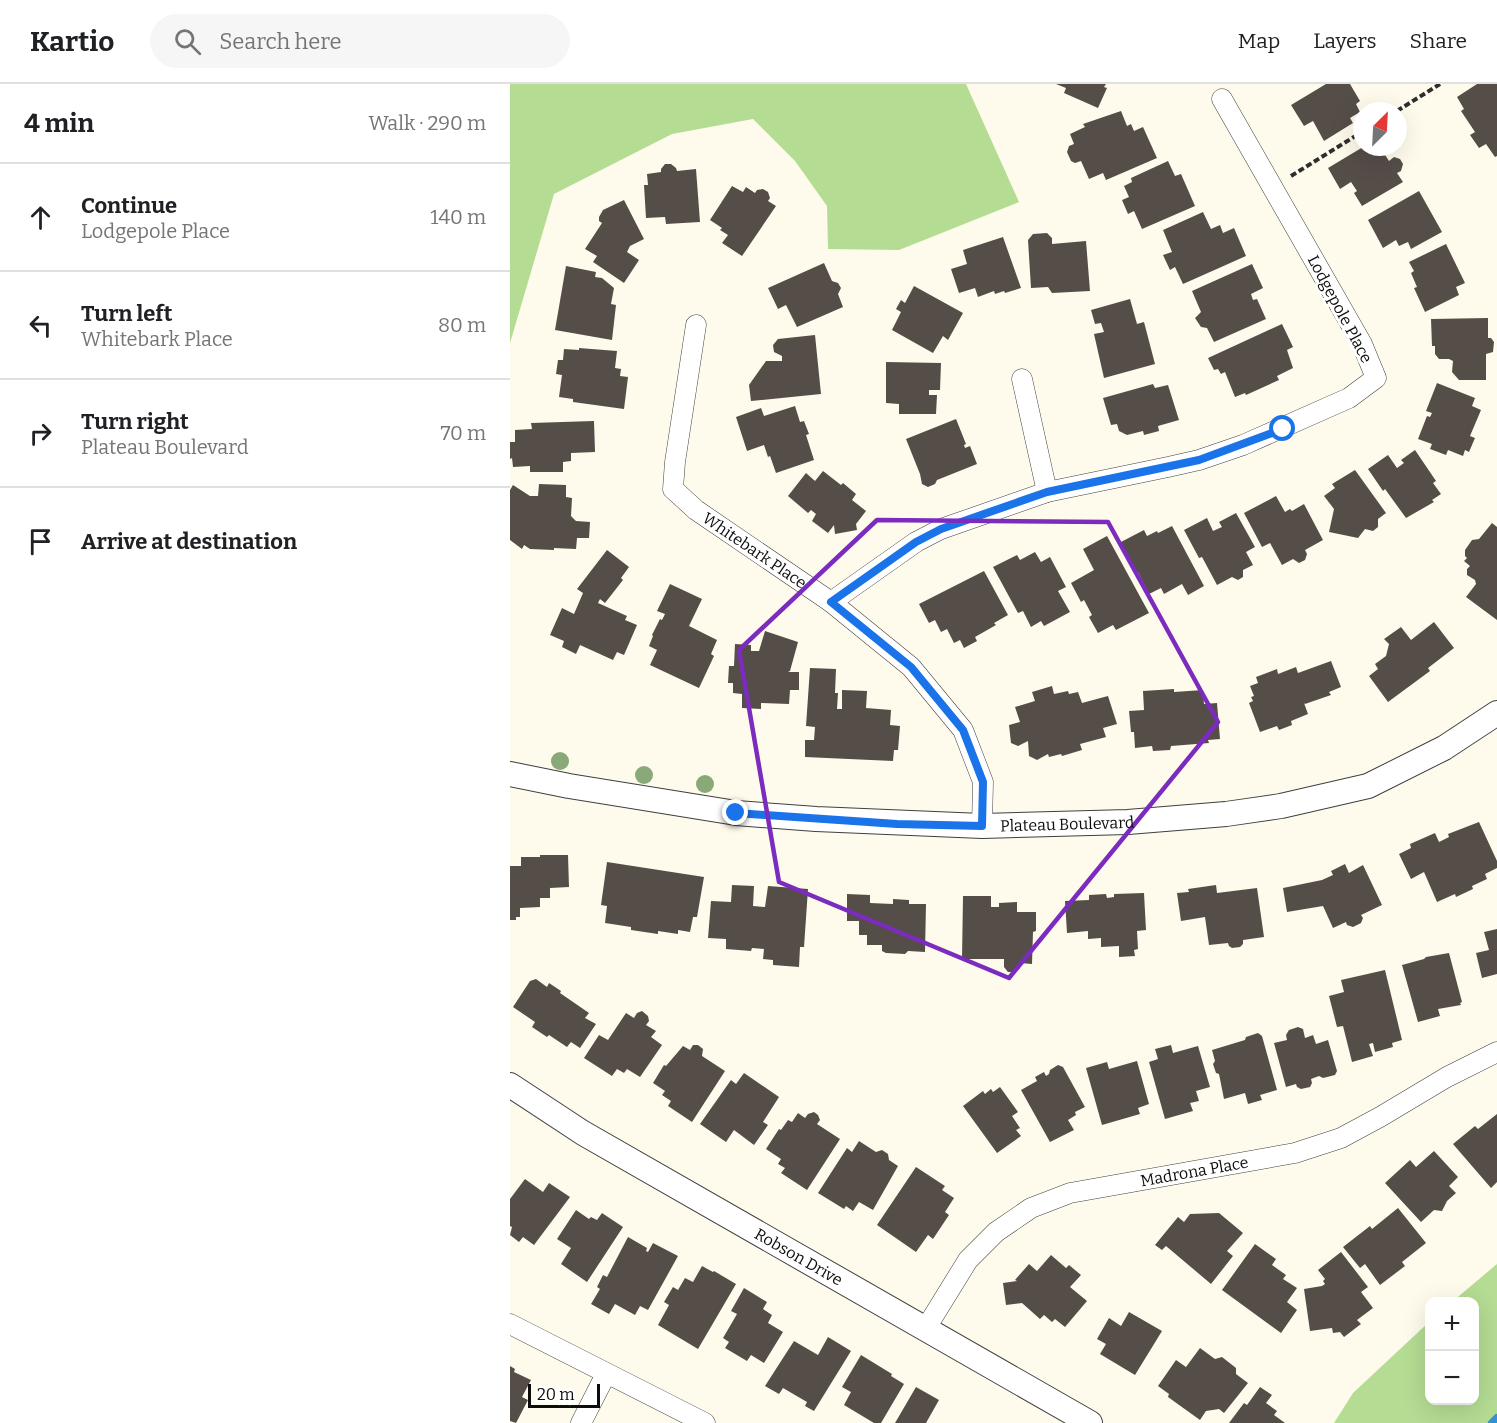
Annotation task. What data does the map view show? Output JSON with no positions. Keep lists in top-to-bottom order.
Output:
{
  "streets": {
    "street": [
      "Lodgepole Place",
      "Whitebark Place",
      "Plateau Boulevard",
      "Madrona Place",
      "Robson Drive"
    ]
  },
  "crossings": [
    ["Lodgepole Place", "Whitebark Place"],
    ["Whitebark Place", "Plateau Boulevard"],
    ["Madrona Place", "Robson Drive"]
  ],
  "scale_bar": "20 m",
  "north": "top right",
  "page": {
    "header": "Kartio",
    "search": "Search here",
    "nav": ["Map", "Layers", "Share"],
    "heading": ["4 min", "Walk · 290 m"],
    "list": [
      ["Continue", "Lodgepole Place", "140 m"],
      ["Turn left", "Whitebark Place", "80 m"],
      ["Turn right", "Plateau Boulevard", "70 m"],
      "Arrive at destination"
    ],
    "map_buttons": ["+", "−"],
    "scale": "20 m"
  }
}
